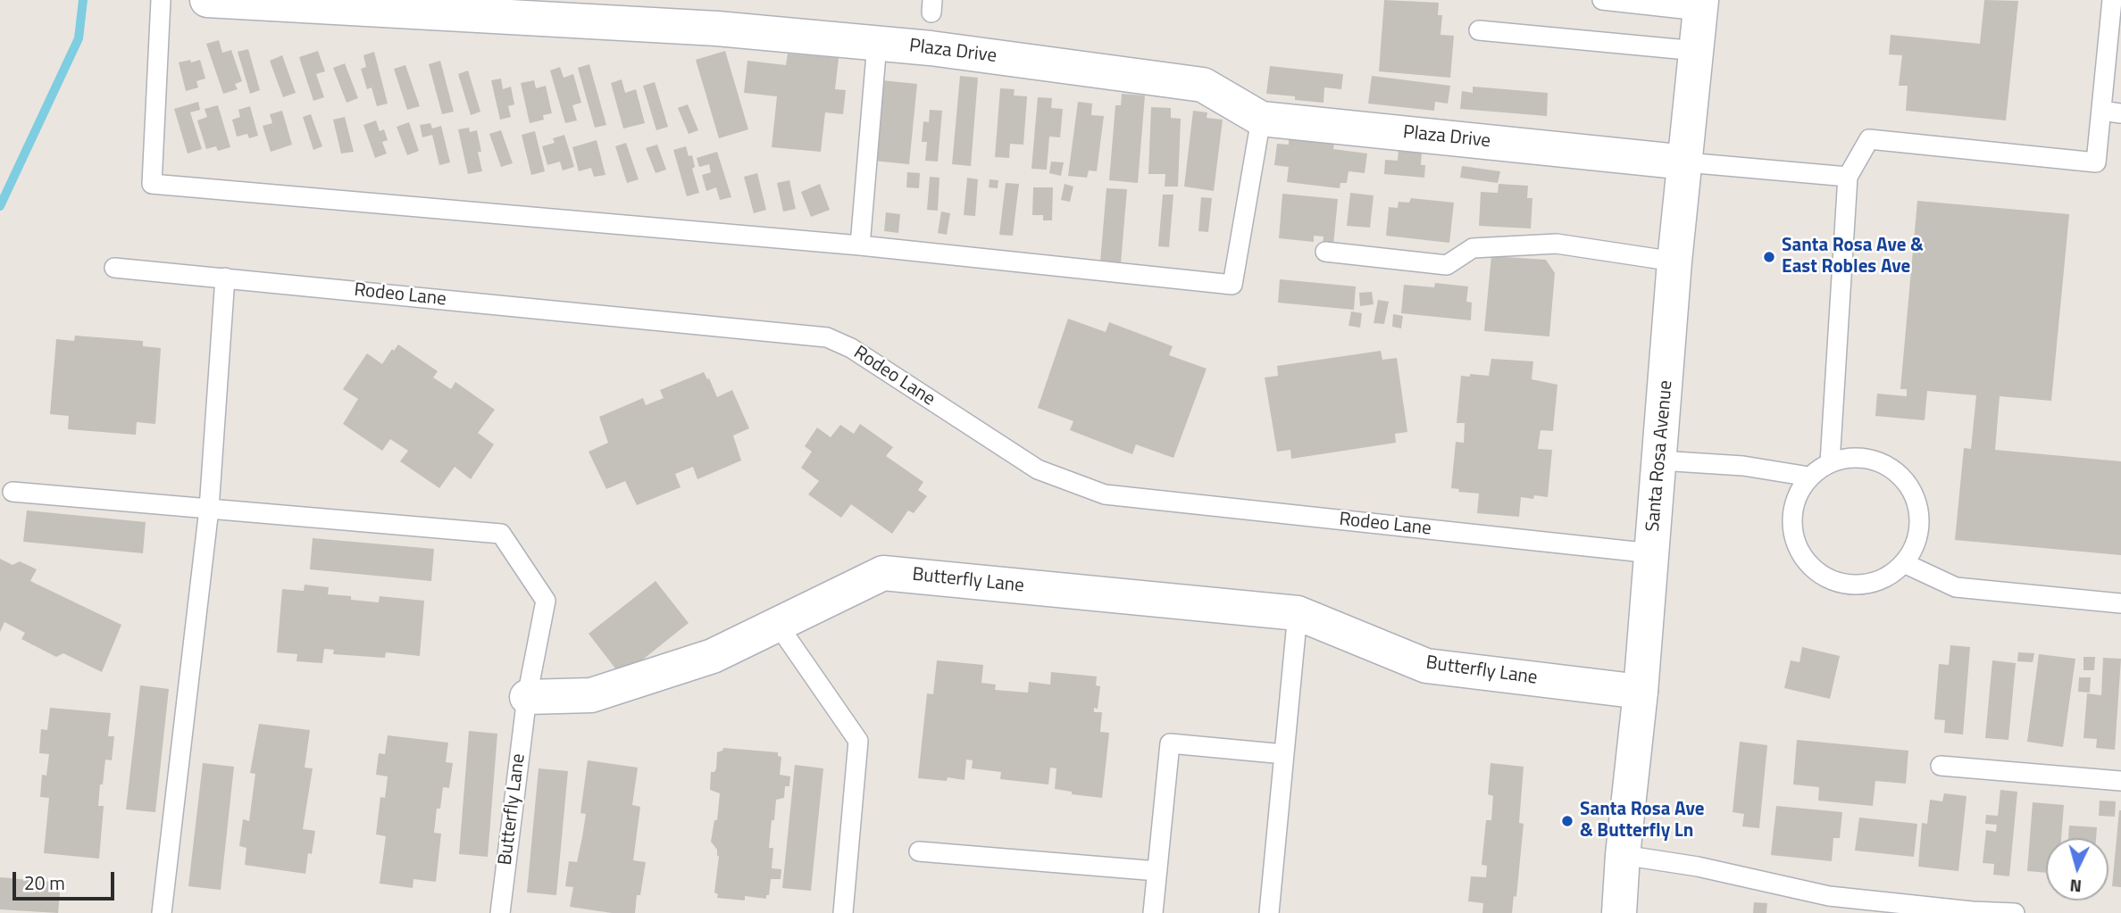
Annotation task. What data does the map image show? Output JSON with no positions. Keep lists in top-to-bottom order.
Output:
{
  "streets": {
    "street": ["Plaza Drive", "Santa Rosa Avenue", "Butterfly Lane"],
    "lane": ["Rodeo Lane"]
  },
  "crossings": [
    ["Plaza Drive", "Santa Rosa Avenue"],
    ["Rodeo Lane", "Santa Rosa Avenue"],
    ["Santa Rosa Avenue", "Butterfly Lane"]
  ],
  "places": ["Santa Rosa Ave & East Robles Ave", "Santa Rosa Ave & Butterfly Ln"],
  "scale_bar": "20 m",
  "north": "bottom"
}
